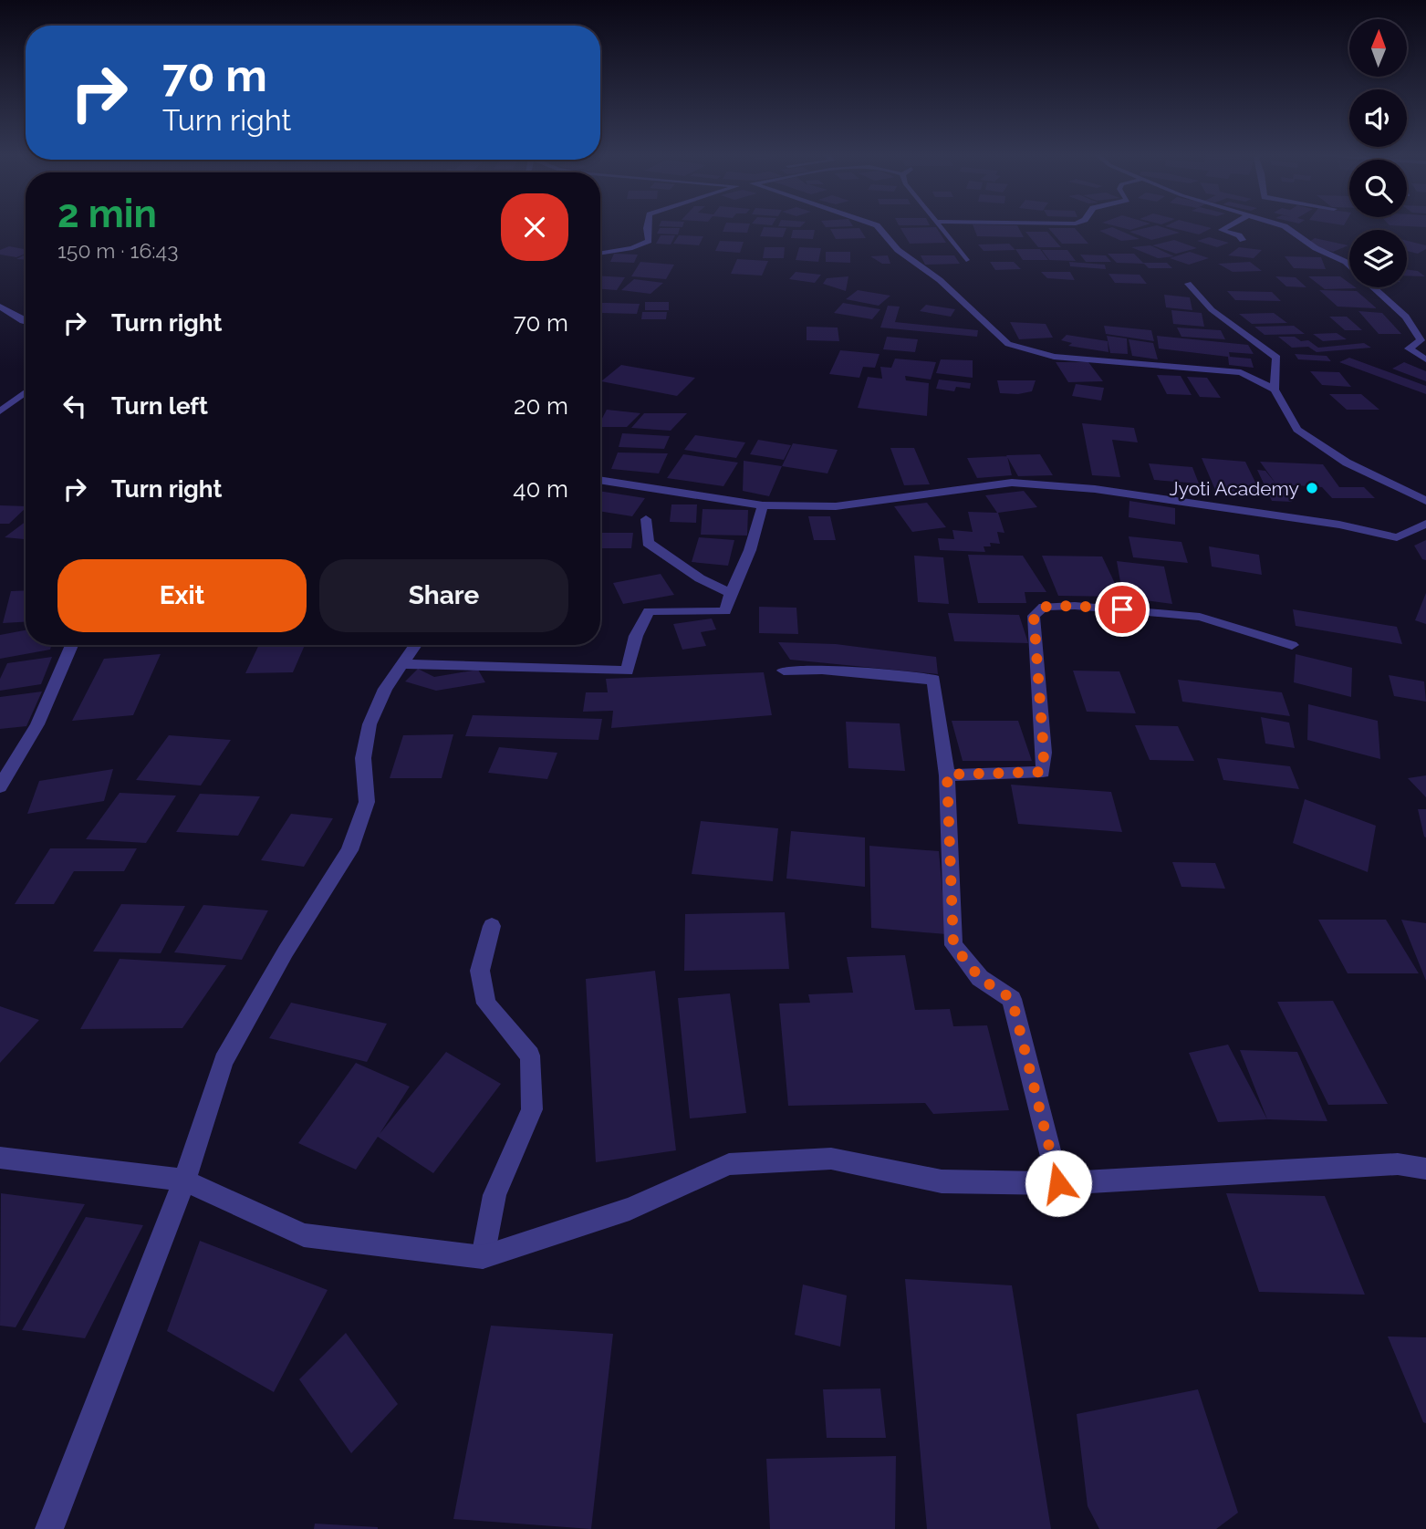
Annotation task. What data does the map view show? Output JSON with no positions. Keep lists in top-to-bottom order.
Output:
{
  "places": ["Jyoti Academy"],
  "north": "top",
  "page": {
    "turn": ["70 m", "Turn right"],
    "heading": ["2 min", "150 m · 16:43"],
    "list": [
      {
        "name": "Turn right",
        "value": "70 m"
      },
      {
        "name": "Turn left",
        "value": "20 m"
      },
      {
        "name": "Turn right",
        "value": "40 m"
      }
    ],
    "buttons": ["Exit", "Share"]
  }
}
